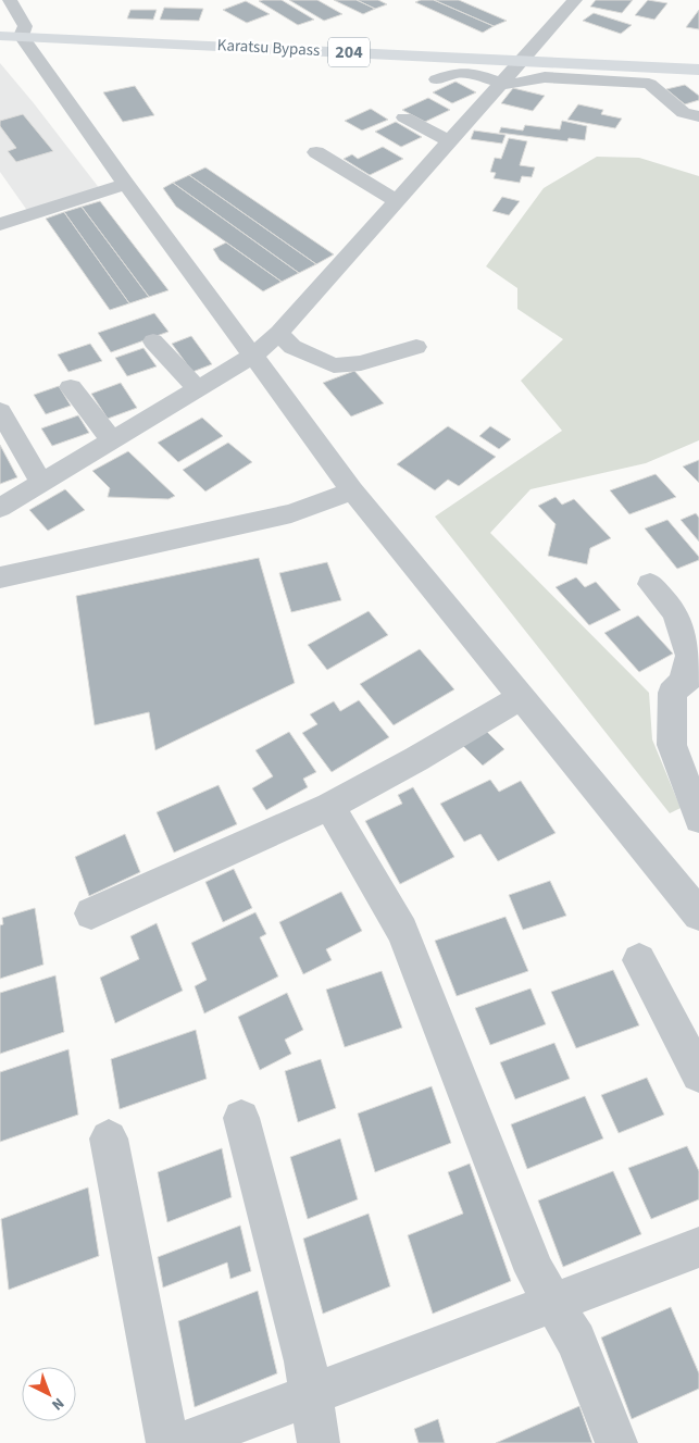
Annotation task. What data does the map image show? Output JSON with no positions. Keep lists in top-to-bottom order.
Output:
{
  "streets": {
    "highway": ["Karatsu Bypass", "204"]
  },
  "north": "bottom right"
}
